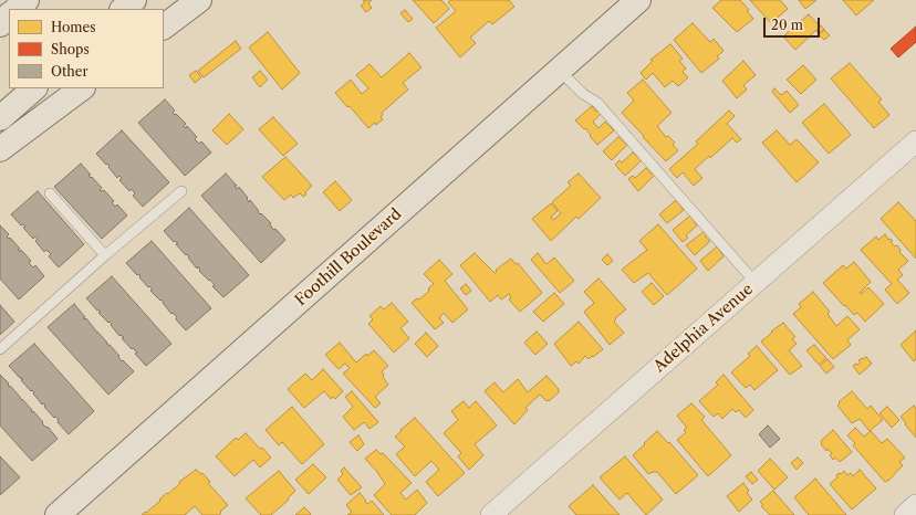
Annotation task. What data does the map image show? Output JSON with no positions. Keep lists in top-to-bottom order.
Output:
{
  "streets": {
    "main road": ["Foothill Boulevard"],
    "street": ["Adelphia Avenue"]
  },
  "legend": ["Homes", "Shops", "Other"],
  "scale_bar": "20 m"
}
